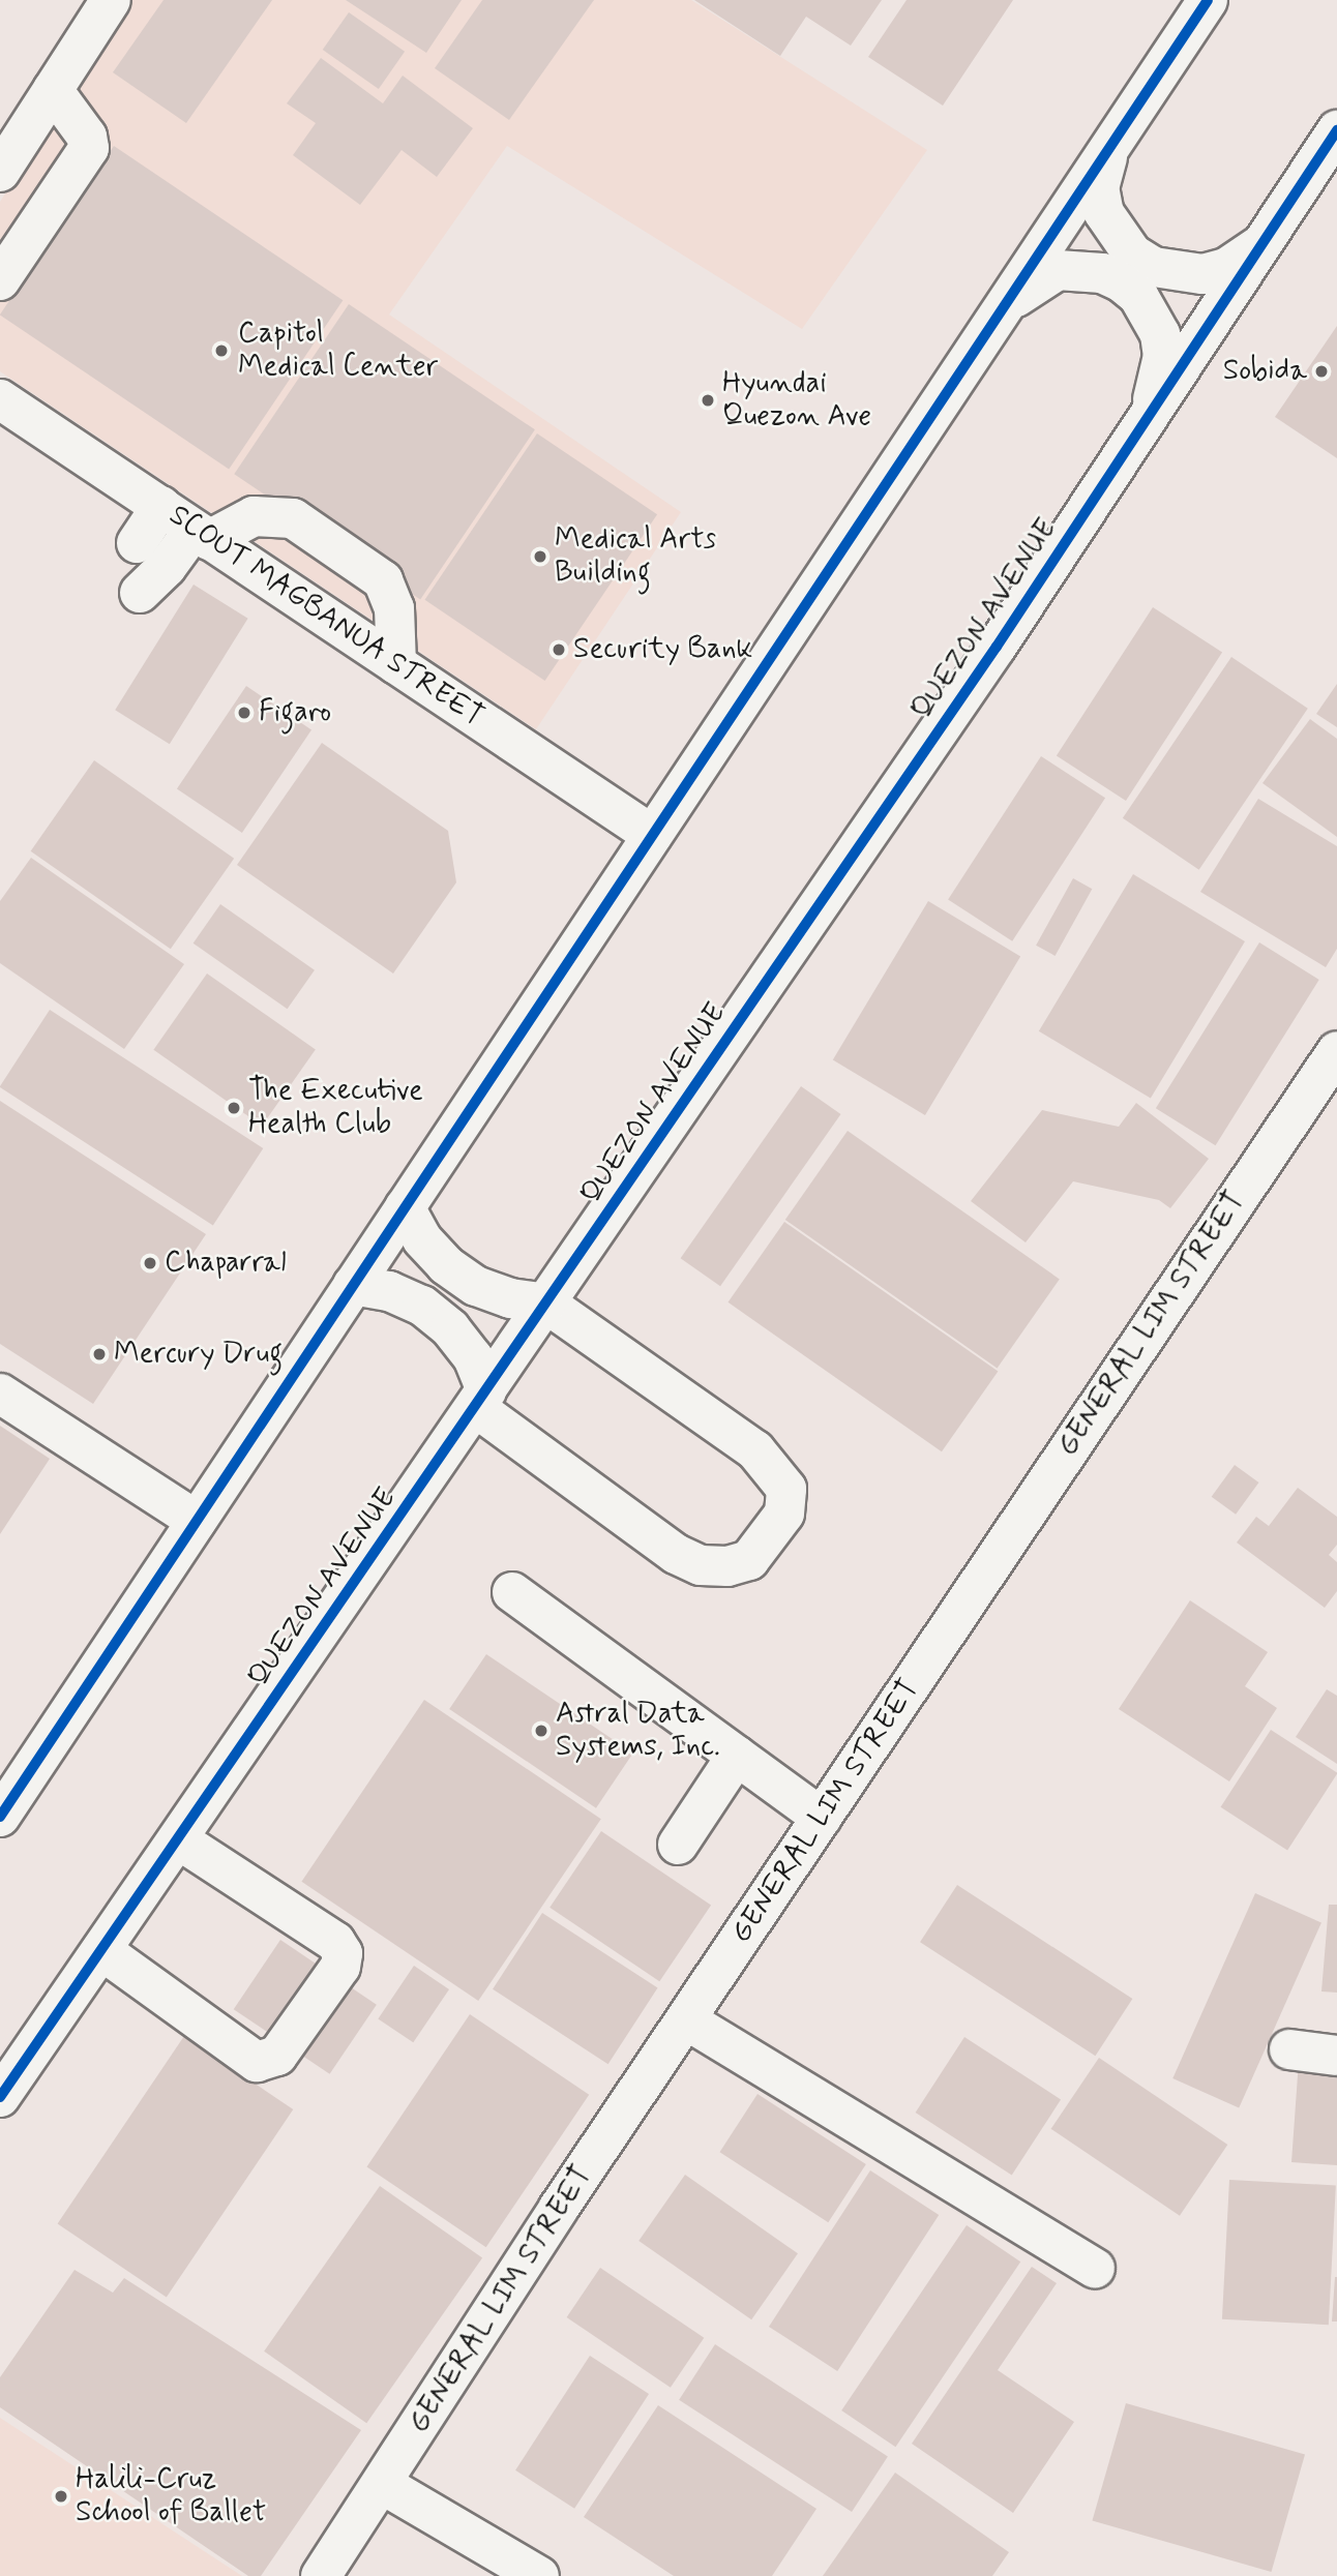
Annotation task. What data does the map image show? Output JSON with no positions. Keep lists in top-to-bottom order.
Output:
{
  "streets": {
    "main road": ["SCOUT MAGBANUA STREET", "QUEZON AVENUE", "GENERAL LIM STREET"]
  },
  "places": [
    "Capitol Medical Center",
    "Sobida",
    "Hyundai Quezon Ave",
    "Medical Arts Building",
    "Security Bank",
    "Figaro",
    "The Executive Health Club",
    "Chaparral",
    "Mercury Drug",
    "Astral Data Systems, Inc.",
    "Halili-Cruz School of Ballet"
  ]
}
